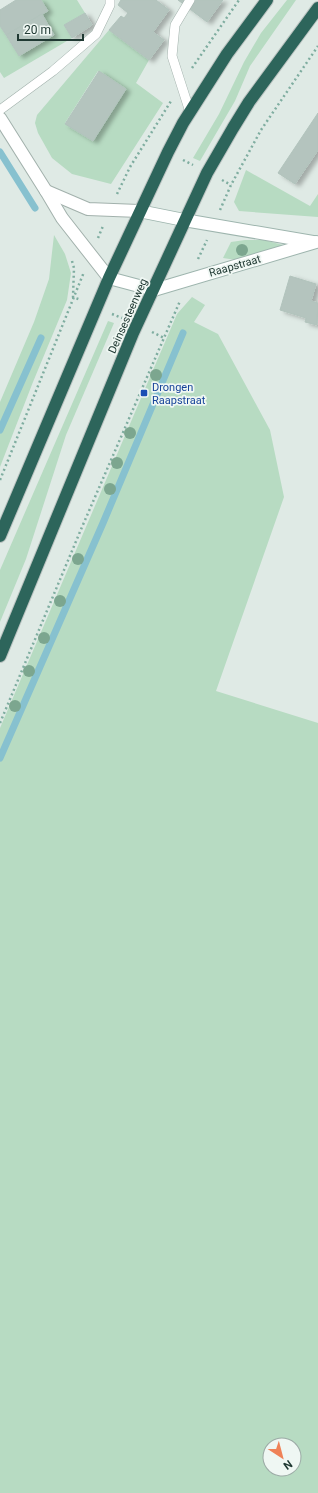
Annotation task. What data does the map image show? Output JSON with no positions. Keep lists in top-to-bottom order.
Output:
{
  "streets": {
    "highway": ["Deinsesteenweg"],
    "street": ["Raapstraat"]
  },
  "crossings": [
    ["Raapstraat", "Deinsesteenweg"]
  ],
  "places": {
    "transit": ["Drongen Raapstraat"]
  },
  "scale_bar": "20 m",
  "north": "bottom right"
}
